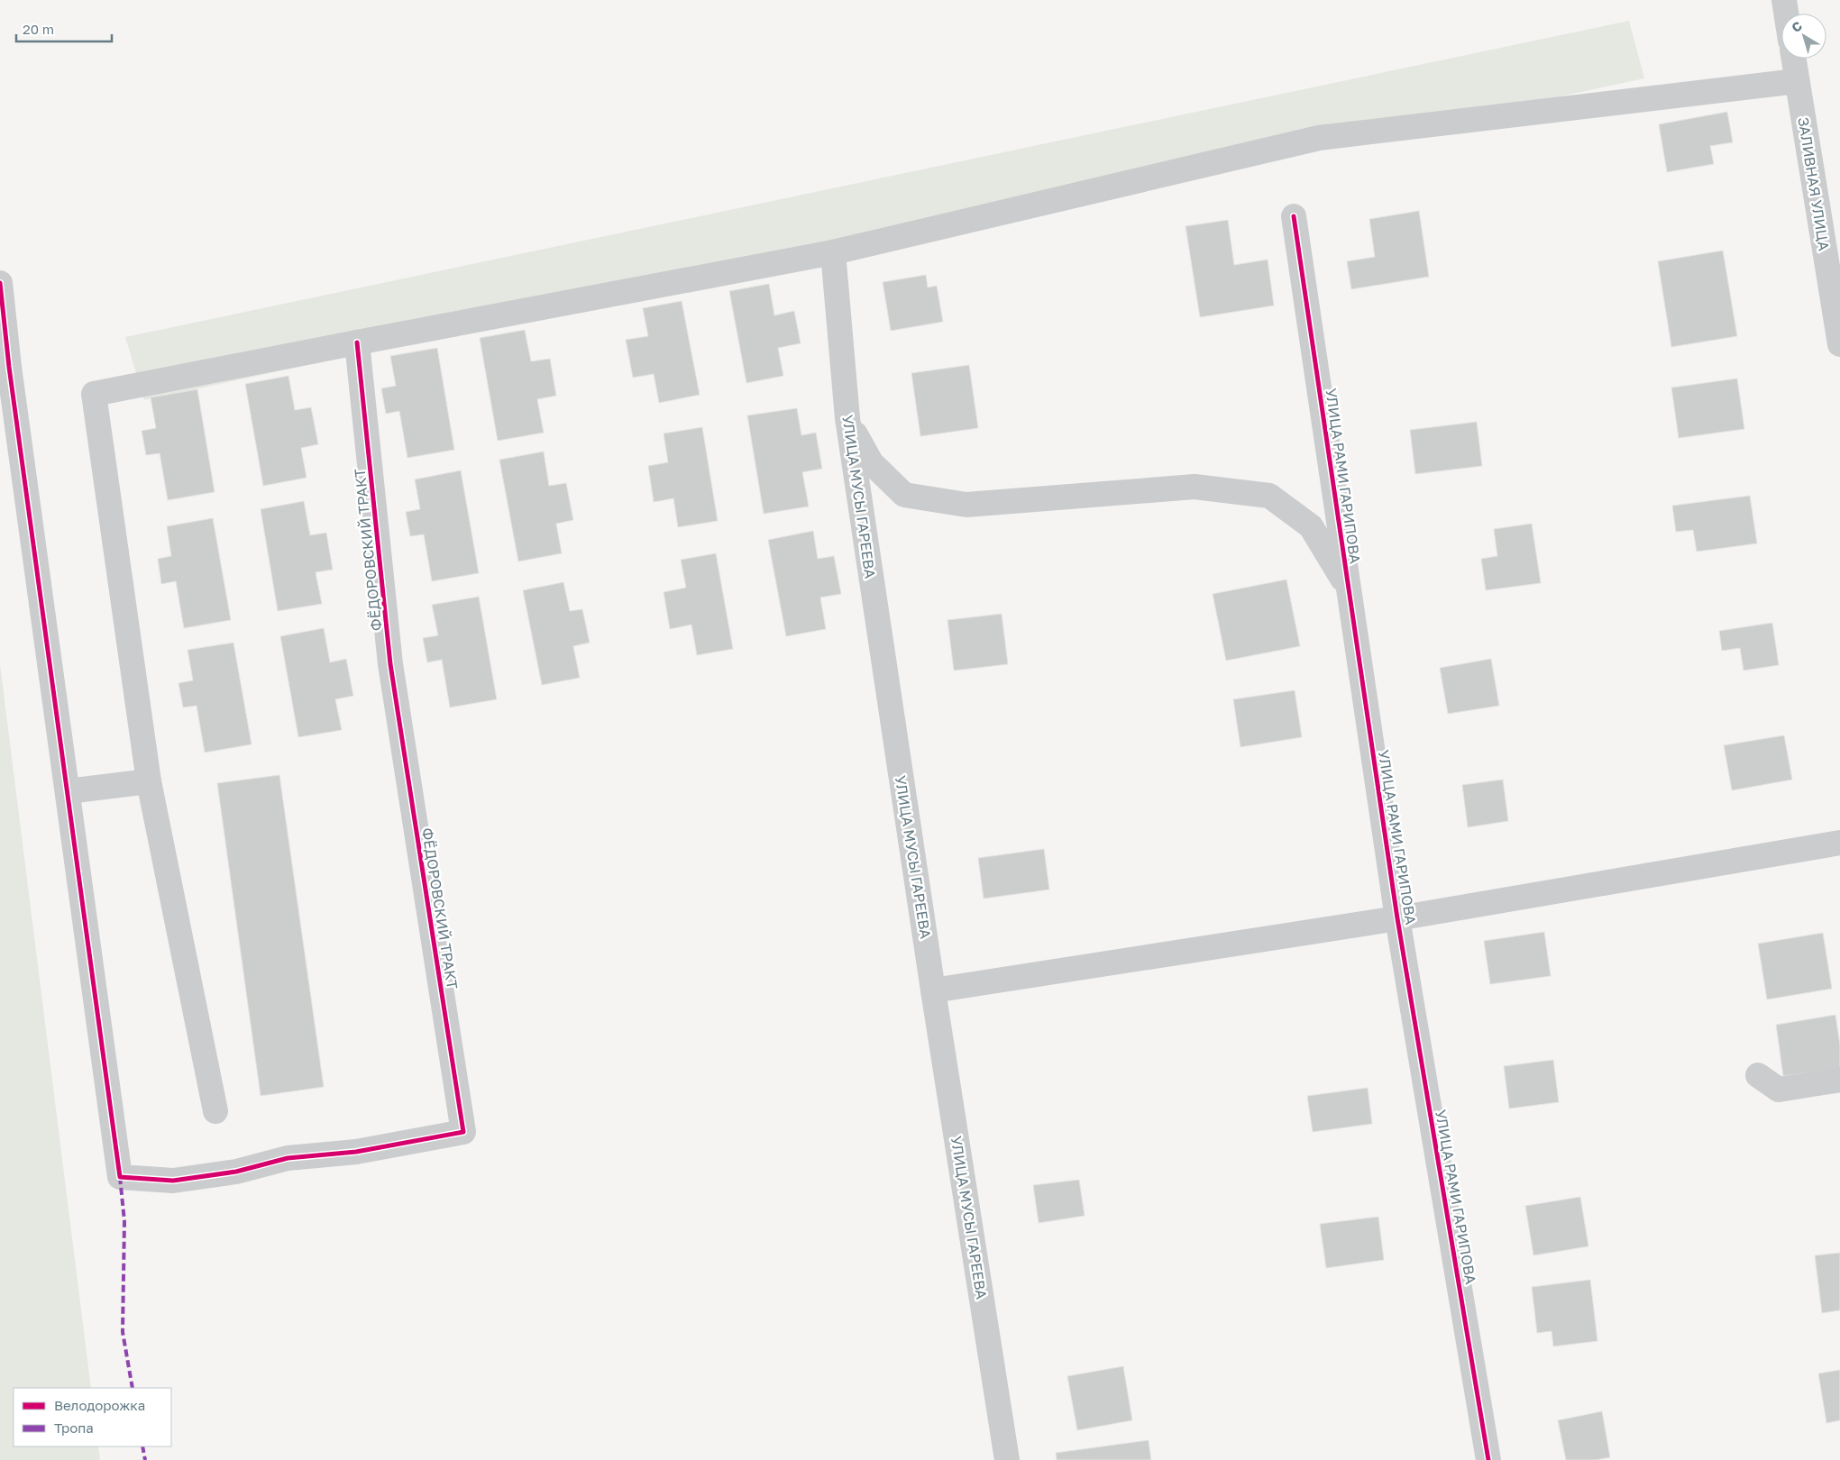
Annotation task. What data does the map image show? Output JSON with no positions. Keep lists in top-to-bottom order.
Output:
{
  "streets": {
    "street": [
      "ЗАЛИВНАЯ УЛИЦА",
      "УЛИЦА РАМИ ГАРИПОВА",
      "УЛИЦА МУСЫ ГАРЕЕВА",
      "ФЁДОРОВСКИЙ ТРАКТ"
    ]
  },
  "legend": ["Велодорожка", "Тропа"],
  "scale_bar": "20 m",
  "north": "top left"
}
